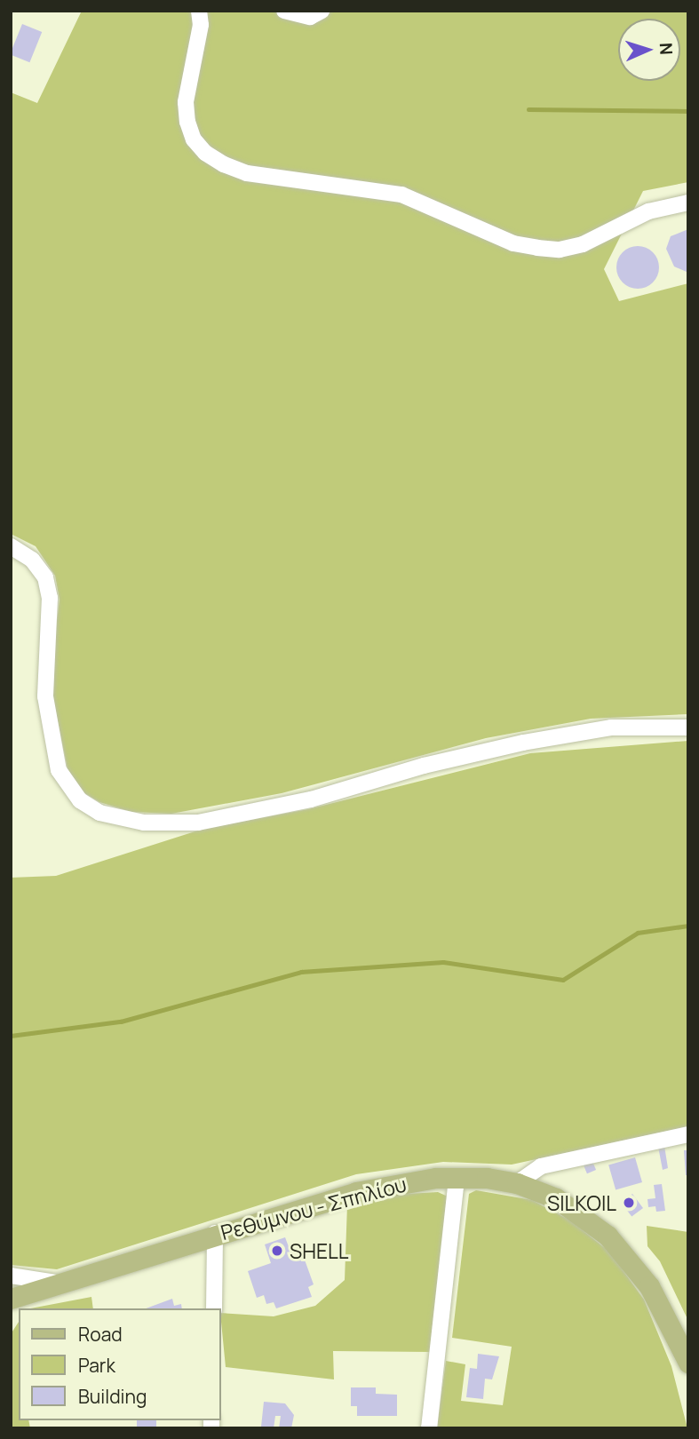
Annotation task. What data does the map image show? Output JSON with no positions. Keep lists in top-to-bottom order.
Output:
{
  "streets": {
    "main road": ["Ρεθύμνου - Σπηλίου"]
  },
  "places": ["SILKOIL", "SHELL"],
  "legend": ["Road", "Park", "Building"],
  "north": "right"
}
